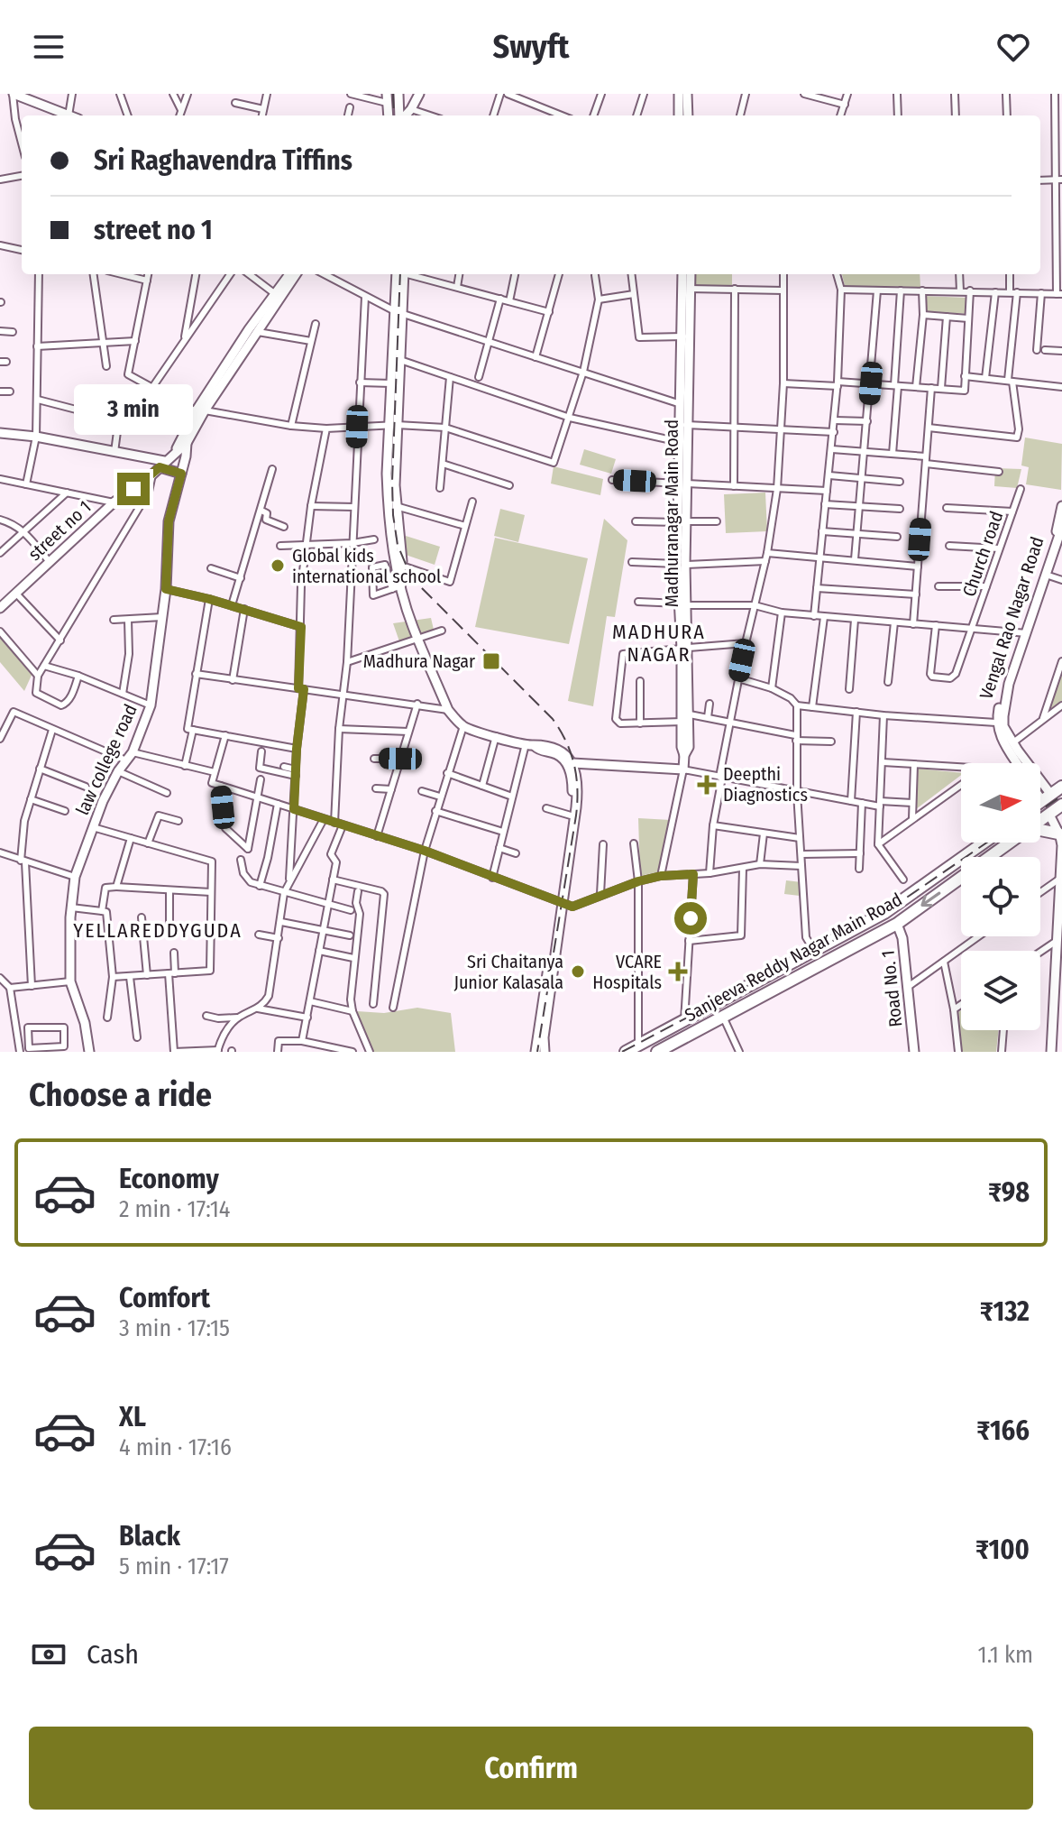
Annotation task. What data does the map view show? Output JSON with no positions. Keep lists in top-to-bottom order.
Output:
{
  "streets": {
    "highway": ["Sanjeeva Reddy Nagar Main Road"],
    "main road": [
      "Madhuranagar Main Road",
      "street no 1",
      "Vengal Rao Nagar Road",
      "law college road",
      "Road No. 1"
    ],
    "street": ["Church road"]
  },
  "crossings": [
    ["street no 1", "law college road"],
    ["Sanjeeva Reddy Nagar Main Road", "Road No. 1"]
  ],
  "districts": ["MADHURA NAGAR", "YELLAREDDYGUDA"],
  "places": {
    "other": ["Global kids international school", "Sri Chaitanya Junior Kalasala"],
    "transit": ["Madhura Nagar"],
    "health": ["Deepthi Diagnostics", "VCARE Hospitals"]
  },
  "north": "right",
  "page": {
    "header": "Swyft",
    "banner": ["Sri Raghavendra Tiffins", "street no 1"],
    "bubble": "3 min",
    "heading": "Choose a ride",
    "list": [
      {
        "name": "Economy",
        "note": "2 min · 17:14",
        "value": "₹98"
      },
      {
        "name": "Comfort",
        "note": "3 min · 17:15",
        "value": "₹132"
      },
      {
        "name": "XL",
        "note": "4 min · 17:16",
        "value": "₹166"
      },
      {
        "name": "Black",
        "note": "5 min · 17:17",
        "value": "₹100"
      }
    ],
    "pay": ["Cash", "1.1 km"],
    "buttons": "Confirm"
  }
}
